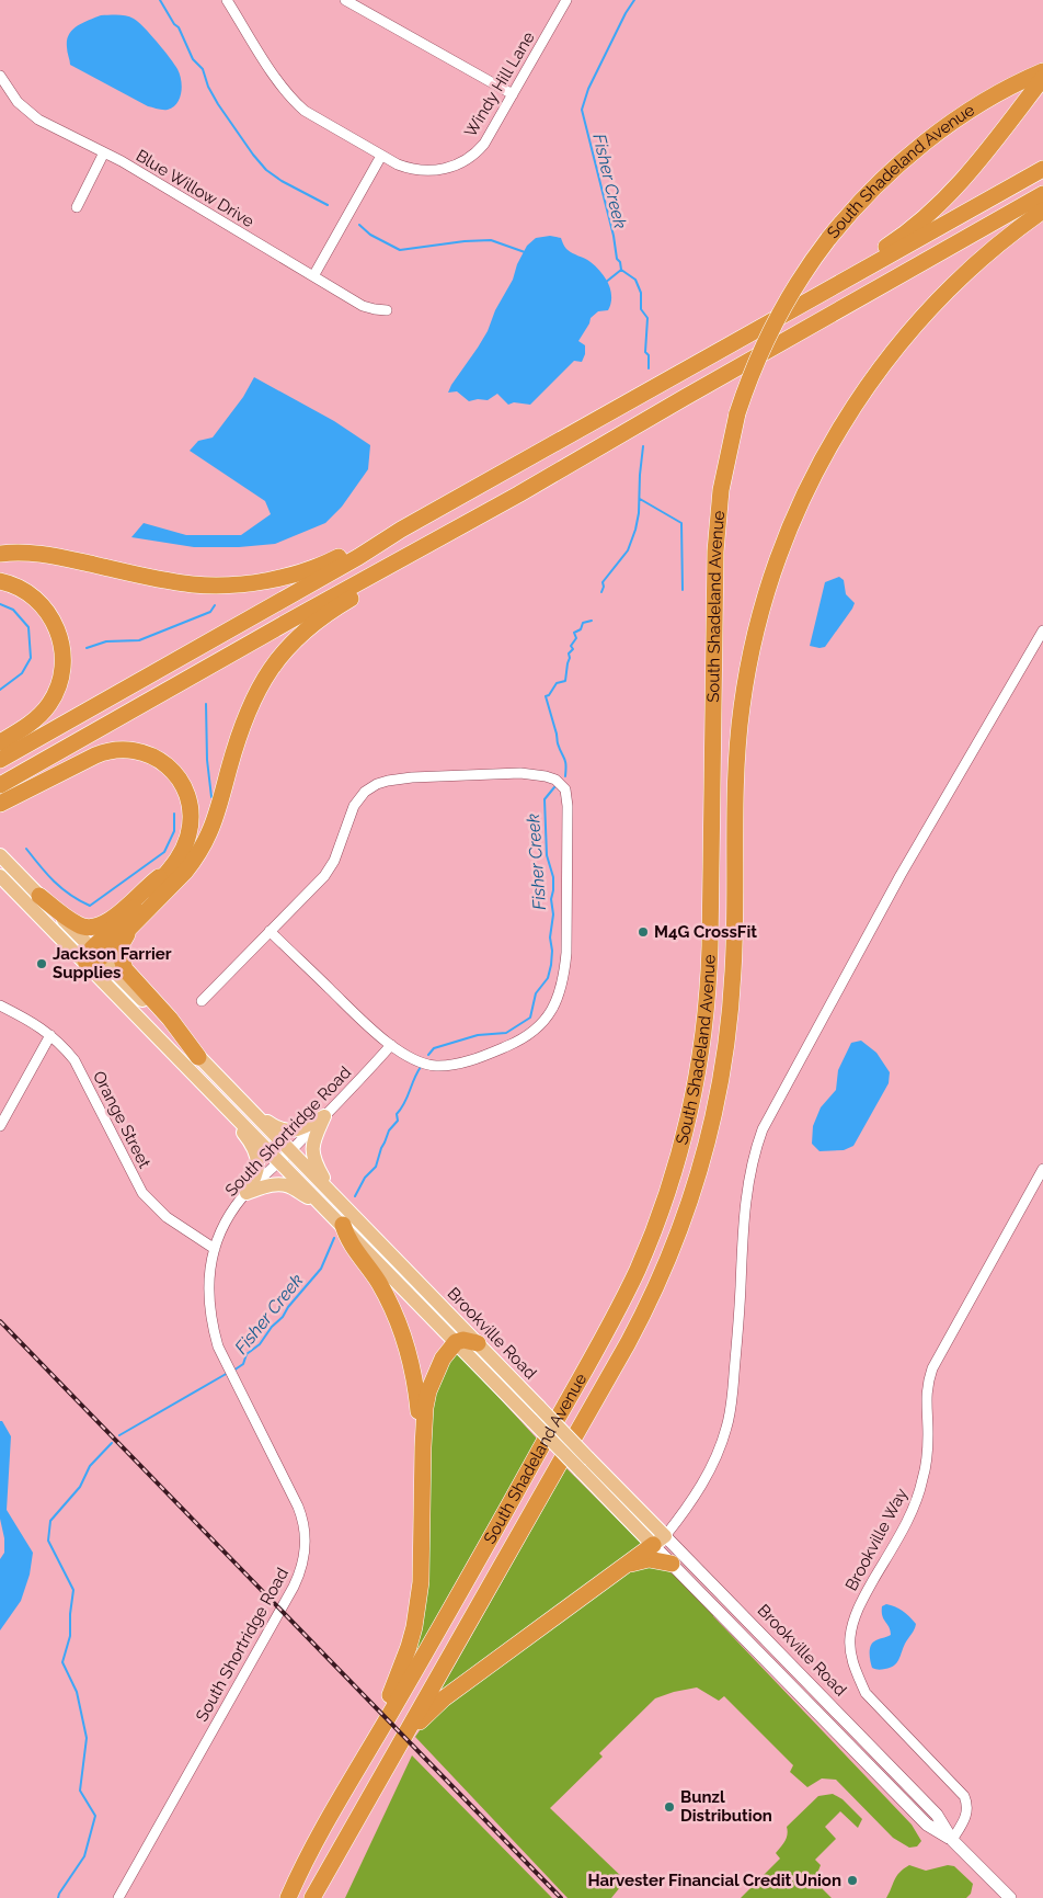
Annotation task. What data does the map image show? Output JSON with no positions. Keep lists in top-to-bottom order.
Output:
{
  "streets": {
    "highway": ["South Shadeland Avenue"],
    "main road": ["Brookville Road"],
    "street": [
      "Windy Hill Lane",
      "Blue Willow Drive",
      "Orange Street",
      "South Shortridge Road",
      "Brookville Way"
    ]
  },
  "crossings": [
    ["Orange Street", "South Shortridge Road"],
    ["South Shortridge Road", "Brookville Road"],
    ["Brookville Road", "Brookville Way"]
  ],
  "water": ["Fisher Creek"],
  "places": [
    "M4G CrossFit",
    "Jackson Farrier Supplies",
    "Bunzl Distribution",
    "Harvester Financial Credit Union"
  ]
}
